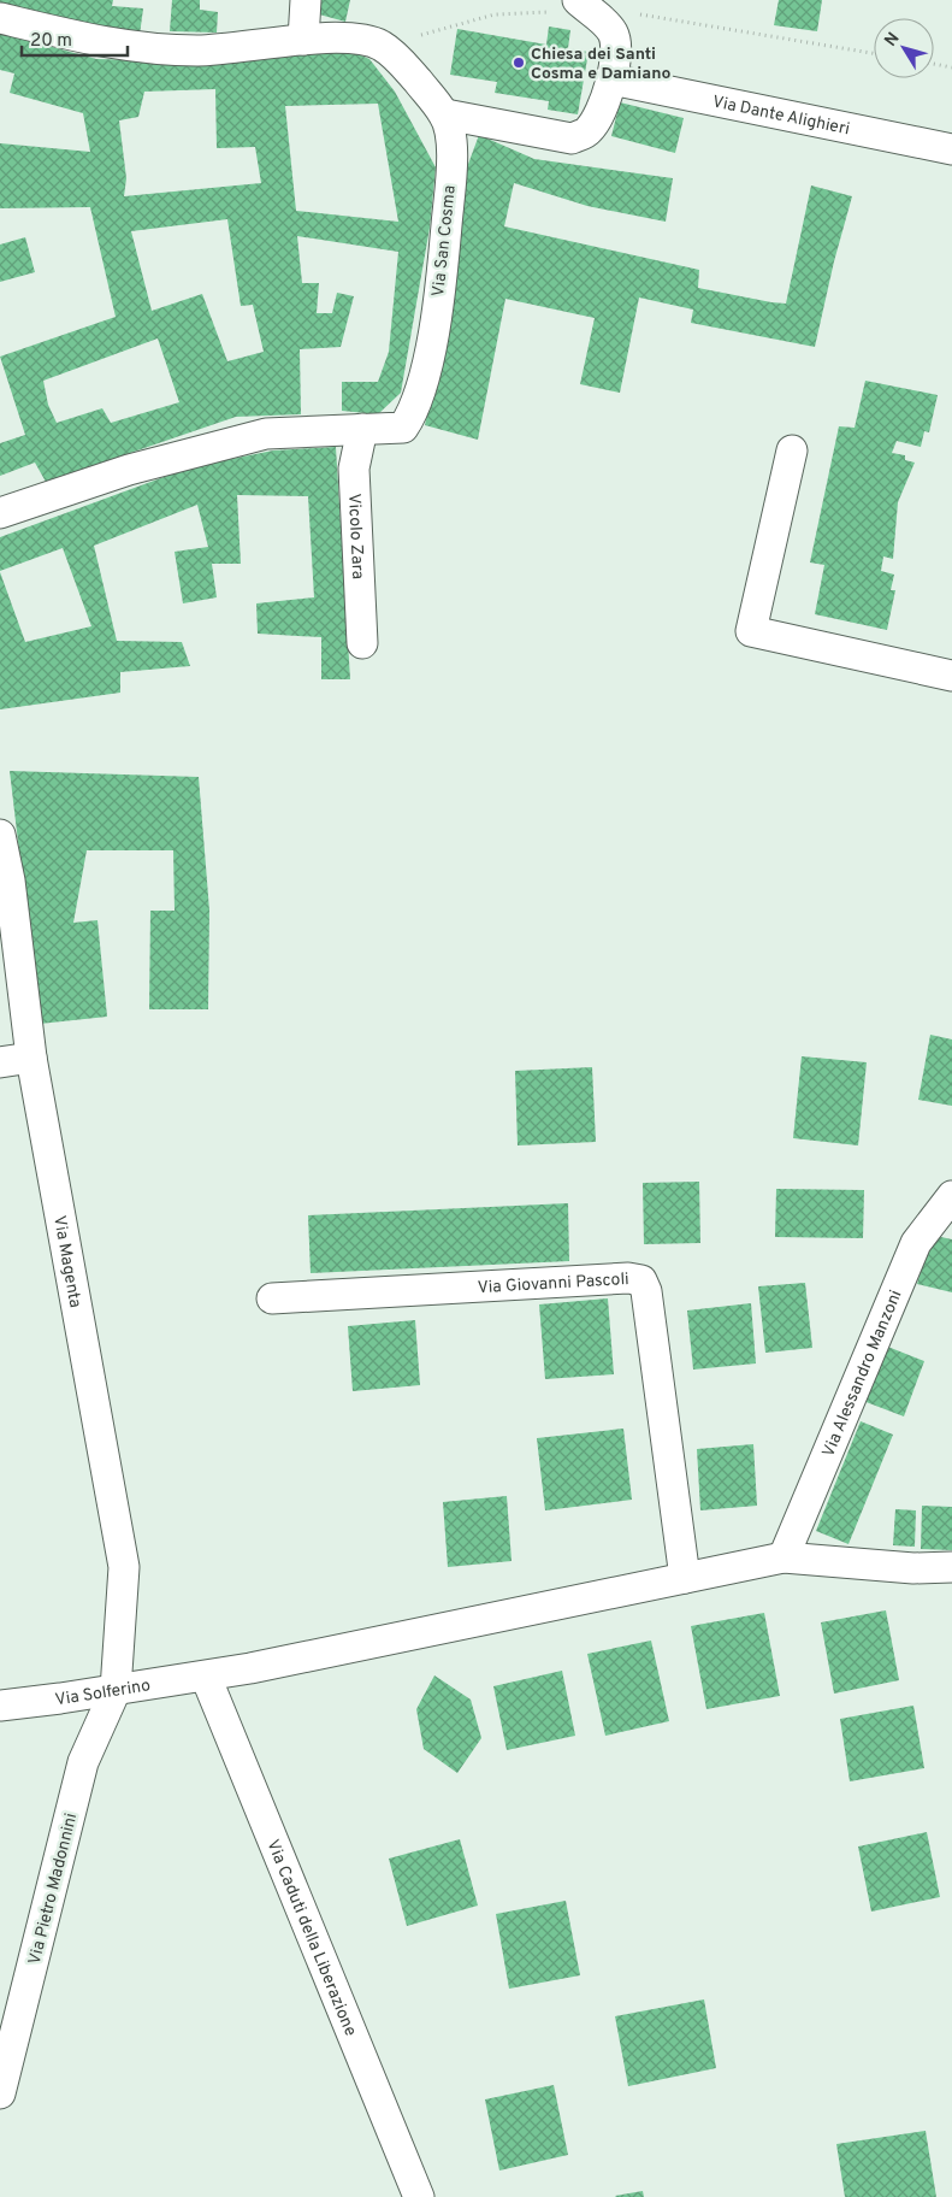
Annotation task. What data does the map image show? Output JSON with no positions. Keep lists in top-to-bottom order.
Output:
{
  "streets": {
    "street": [
      "Via Dante Alighieri",
      "Via San Cosma",
      "Vicolo Zara",
      "Via Magenta",
      "Via Giovanni Pascoli",
      "Via Alessandro Manzoni",
      "Via Solferino",
      "Via Pietro Madonnini",
      "Via Caduti della Liberazione"
    ]
  },
  "crossings": [
    ["Via San Cosma", "Vicolo Zara"],
    ["Via Magenta", "Via Solferino"],
    ["Via Magenta", "Via Pietro Madonnini"],
    ["Via Solferino", "Via Pietro Madonnini"],
    ["Via Solferino", "Via Caduti della Liberazione"]
  ],
  "places": ["Chiesa dei Santi Cosma e Damiano"],
  "scale_bar": "20 m",
  "north": "top left"
}
